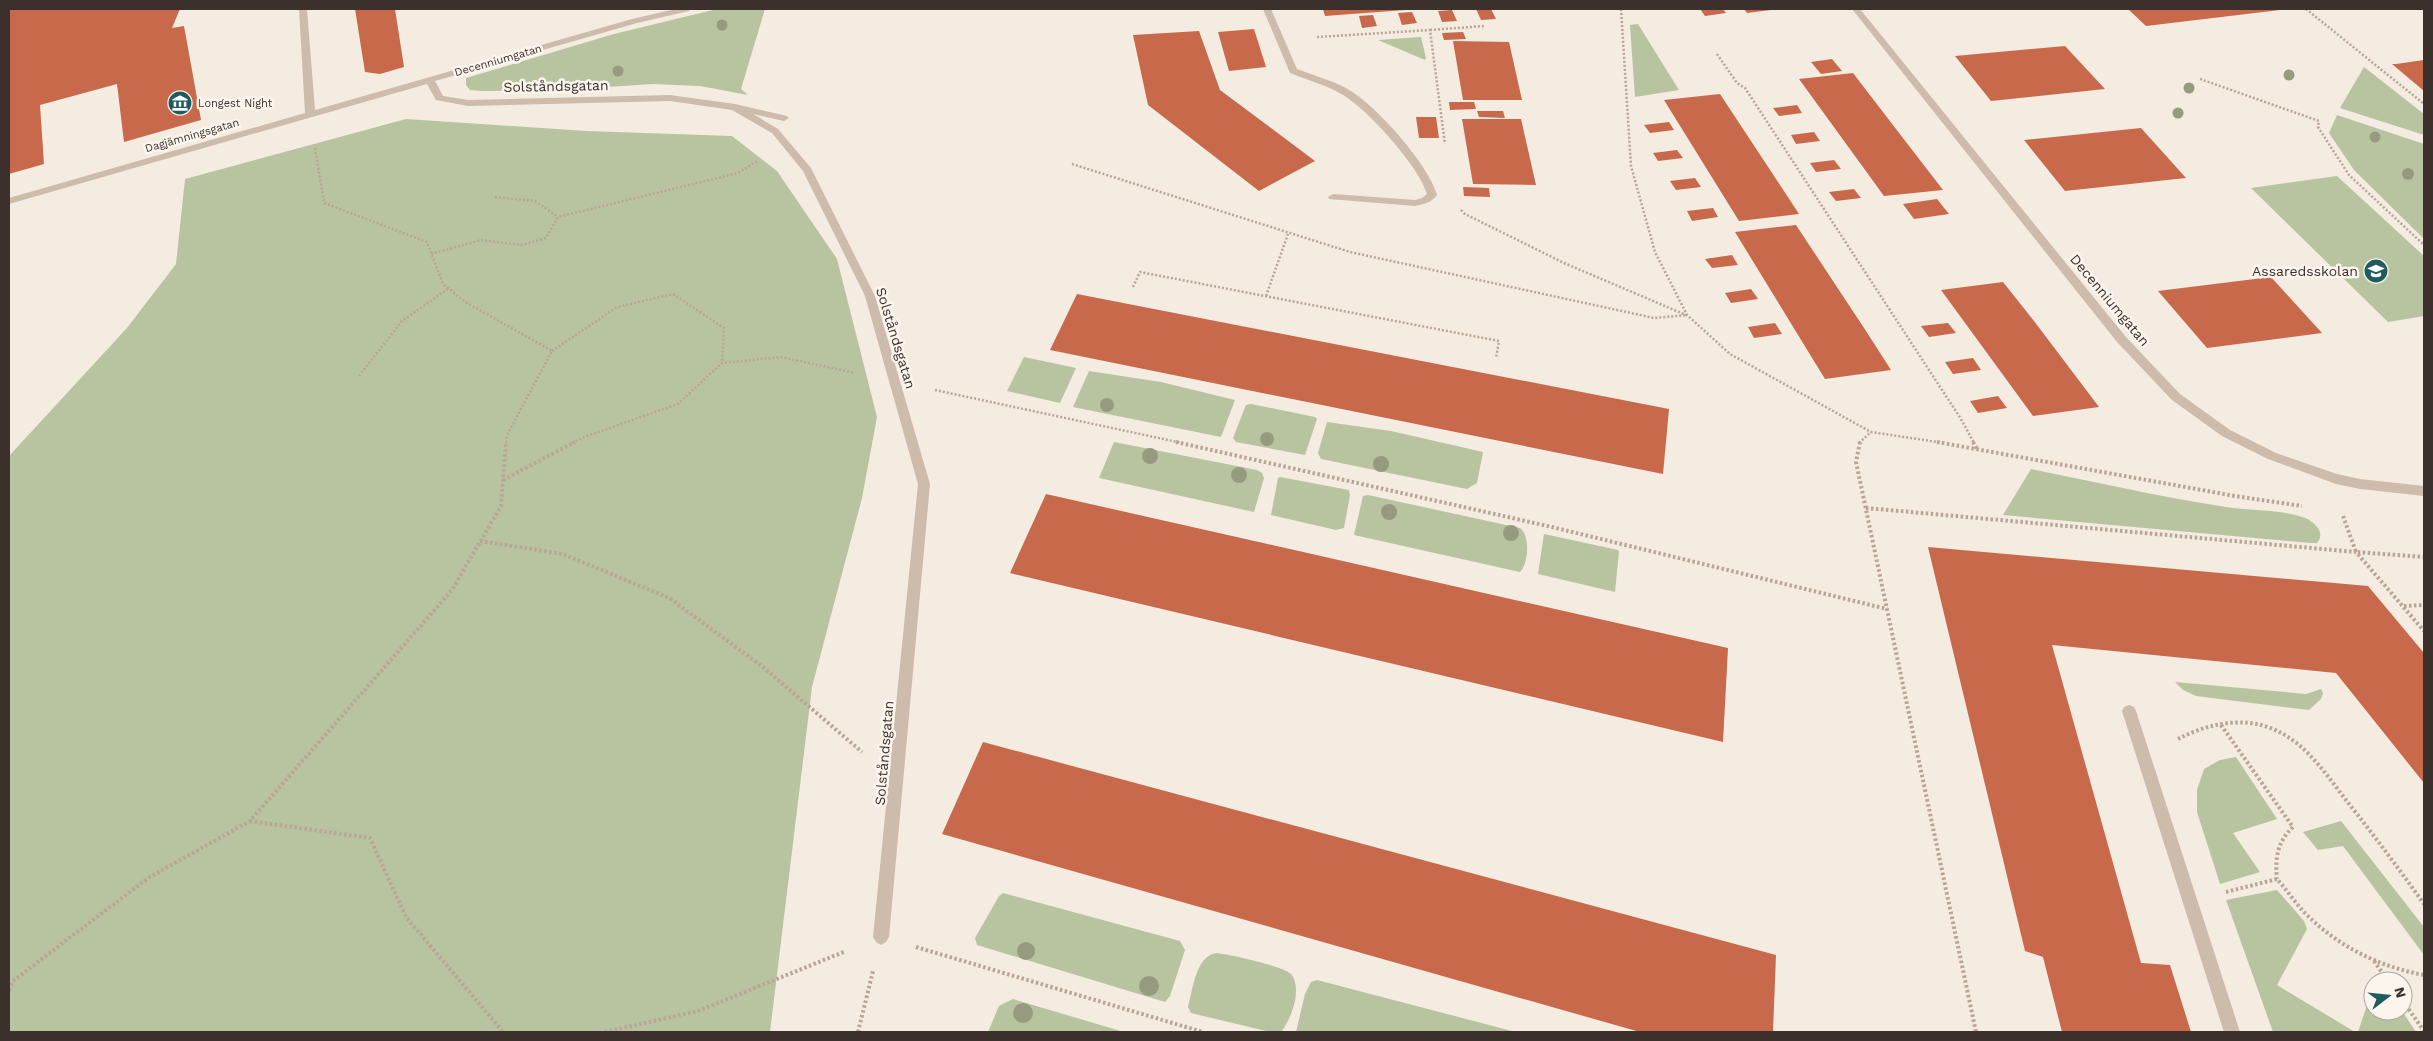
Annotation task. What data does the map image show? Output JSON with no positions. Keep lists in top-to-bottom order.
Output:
{
  "streets": {
    "street": ["Decenniumgatan", "Solståndsgatan", "Dagjämningsgatan"]
  },
  "crossings": [
    ["Decenniumgatan", "Solståndsgatan"],
    ["Decenniumgatan", "Dagjämningsgatan"]
  ],
  "places": {
    "museum": ["Longest Night"],
    "school or university": ["Assaredsskolan"]
  },
  "north": "right"
}
